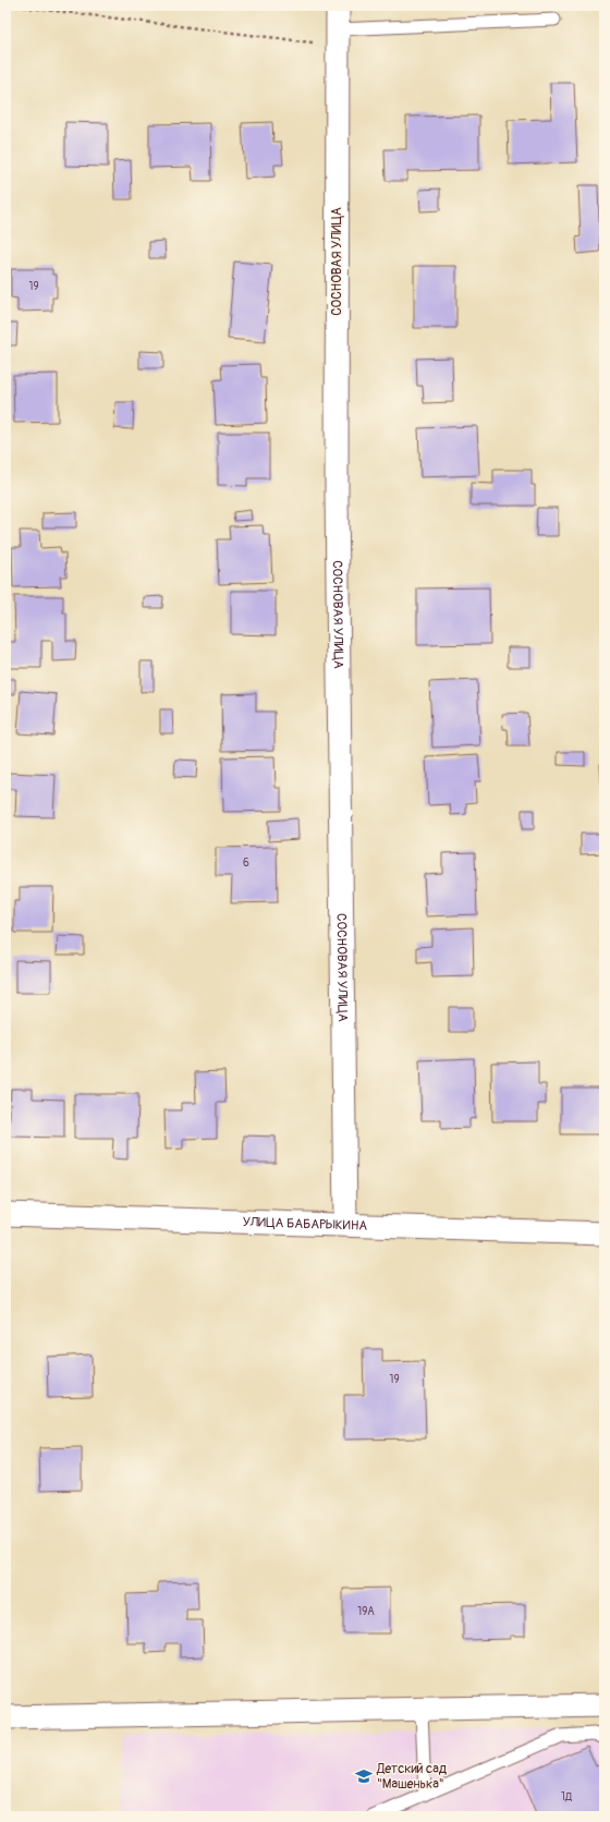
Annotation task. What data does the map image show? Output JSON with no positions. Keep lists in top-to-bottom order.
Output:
{
  "streets": {
    "street": ["СОСНОВАЯ УЛИЦА", "УЛИЦА БАБАРЫКИНА"]
  },
  "crossings": [
    ["СОСНОВАЯ УЛИЦА", "УЛИЦА БАБАРЫКИНА"]
  ],
  "places": {
    "school or university": ["Детский сад \"Машенька\""]
  },
  "house_numbers": [
    "19",
    "6",
    "19",
    "19А",
    "1Д"
  ]
}
